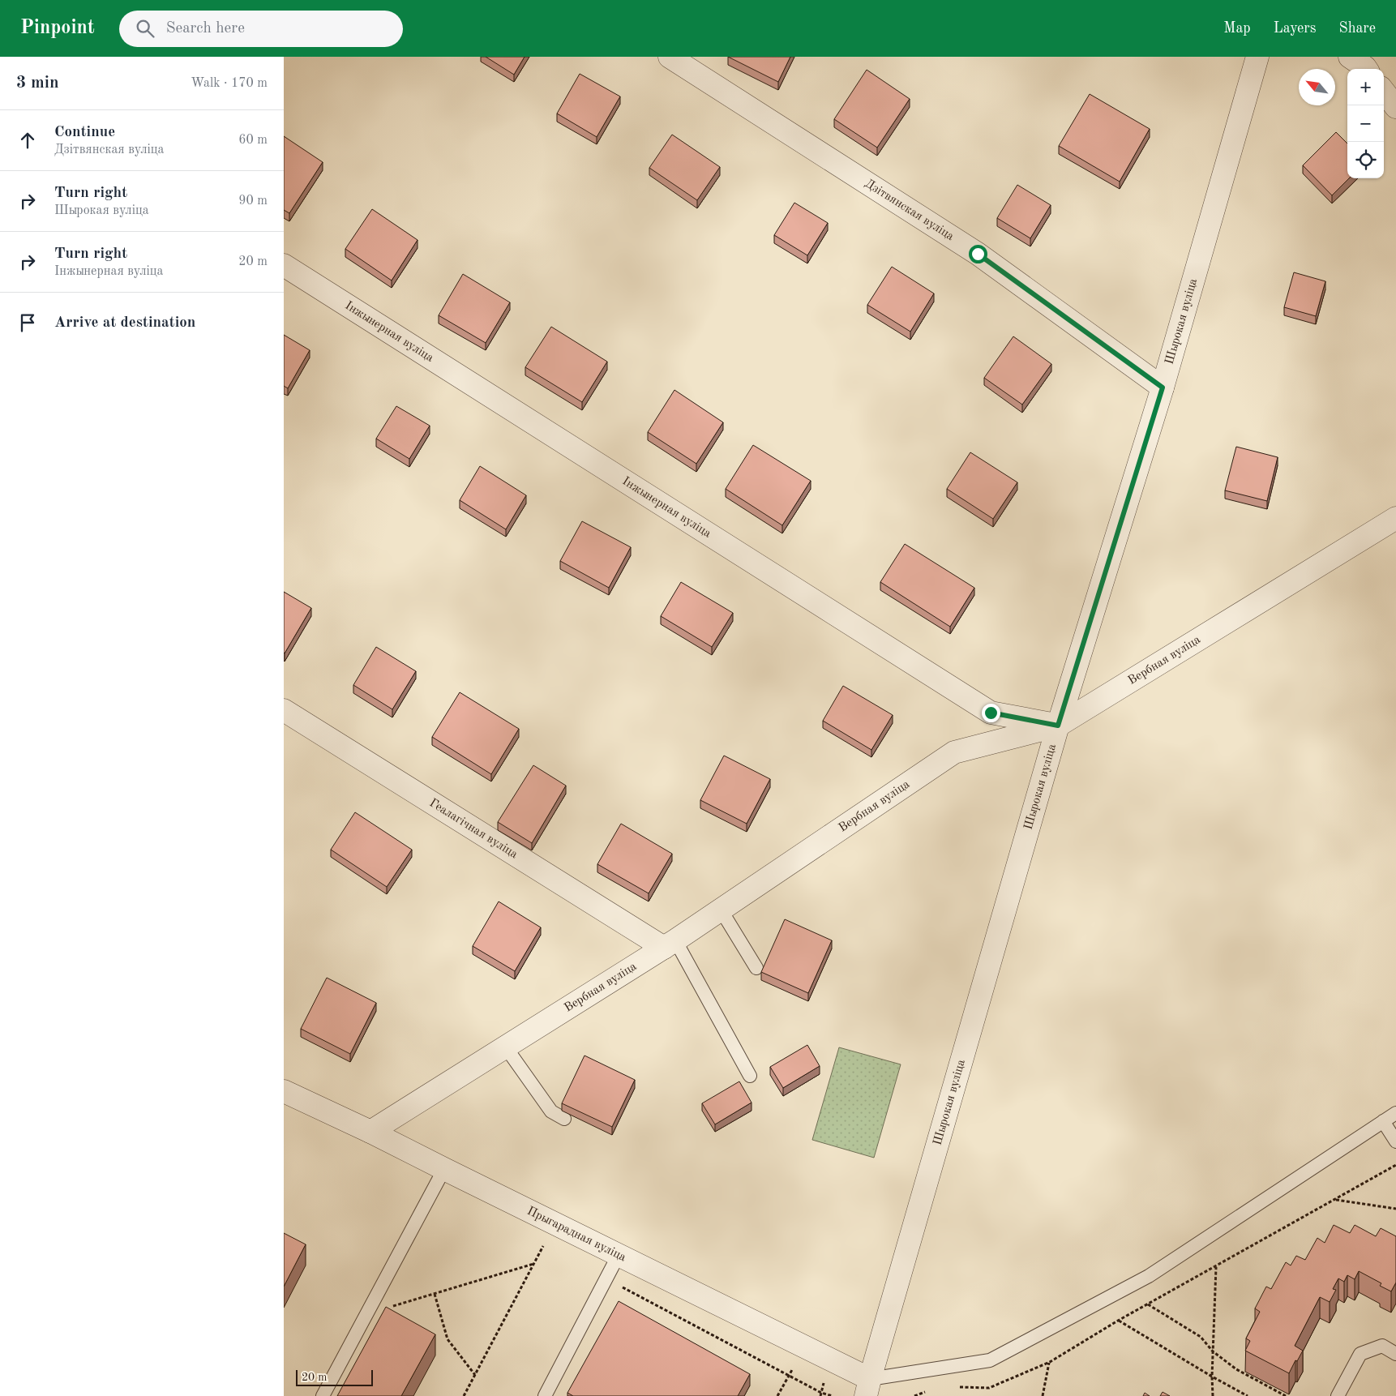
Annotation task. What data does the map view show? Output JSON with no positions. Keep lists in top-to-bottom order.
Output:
{
  "streets": {
    "street": [
      "Дзітвянская вуліца",
      "Шырокая вуліца",
      "Інжынерная вуліца",
      "Вербная вуліца",
      "Геалагічная вуліца",
      "Прыгарадная вуліца"
    ]
  },
  "crossings": [
    ["Дзітвянская вуліца", "Шырокая вуліца"],
    ["Шырокая вуліца", "Інжынерная вуліца"],
    ["Шырокая вуліца", "Вербная вуліца"],
    ["Шырокая вуліца", "Прыгарадная вуліца"],
    ["Інжынерная вуліца", "Вербная вуліца"],
    ["Вербная вуліца", "Геалагічная вуліца"],
    ["Вербная вуліца", "Прыгарадная вуліца"]
  ],
  "scale_bar": "20 m",
  "north": "top left",
  "page": {
    "header": "Pinpoint",
    "search": "Search here",
    "nav": ["Map", "Layers", "Share"],
    "heading": ["3 min", "Walk · 170 m"],
    "map_buttons": ["+", "−"],
    "list": [
      ["Continue", "Дзітвянская вуліца", "60 m"],
      ["Turn right", "Шырокая вуліца", "90 m"],
      ["Turn right", "Інжынерная вуліца", "20 m"],
      "Arrive at destination"
    ],
    "scale": "20 m"
  }
}
